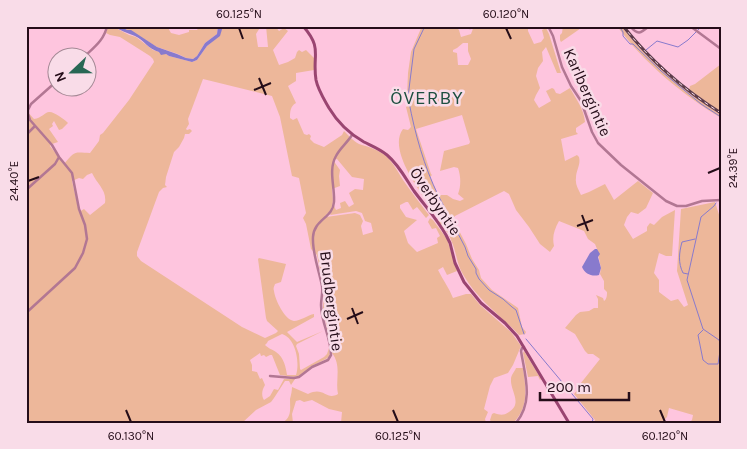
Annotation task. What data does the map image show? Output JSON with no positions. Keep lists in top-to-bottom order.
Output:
{
  "streets": {
    "street": ["Karlbergintie", "Överbyntie", "Brudbergintie"]
  },
  "crossings": [
    ["Överbyntie", "Brudbergintie"]
  ],
  "districts": ["ÖVERBY"],
  "scale_bar": "200 m",
  "north": "left",
  "coordinates": [
    "60.125°N",
    "60.120°N",
    "24.39°E",
    "24.40°E",
    "60.130°N"
  ]
}
